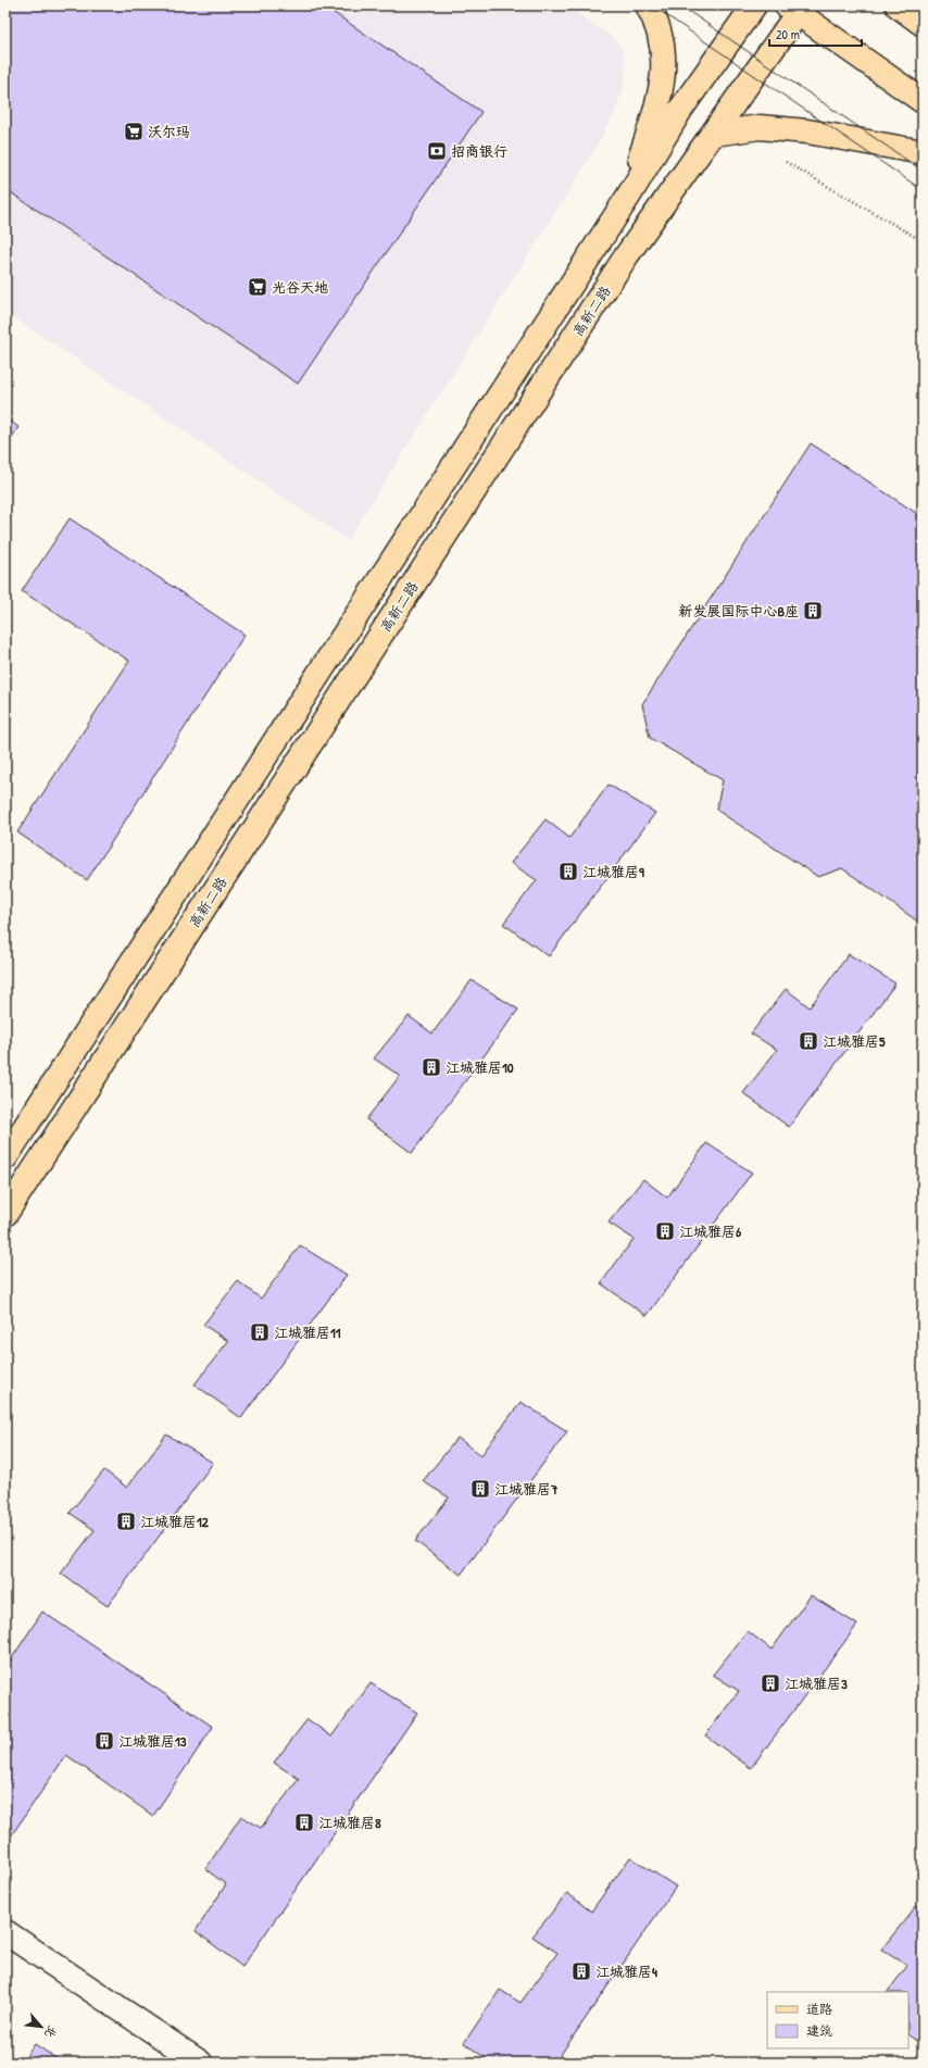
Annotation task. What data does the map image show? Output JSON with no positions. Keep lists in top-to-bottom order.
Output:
{
  "streets": {
    "main road": ["高新二路"]
  },
  "places": {
    "supermarket": ["沃尔玛", "光谷天地"],
    "bank": ["招商银行"],
    "building": [
      "新发展国际中心B座",
      "江城雅居9",
      "江城雅居5",
      "江城雅居10",
      "江城雅居6",
      "江城雅居11",
      "江城雅居7",
      "江城雅居12",
      "江城雅居3",
      "江城雅居13",
      "江城雅居8",
      "江城雅居4"
    ]
  },
  "legend": ["道路", "建筑"],
  "scale_bar": "20 m",
  "north": "bottom right"
}
